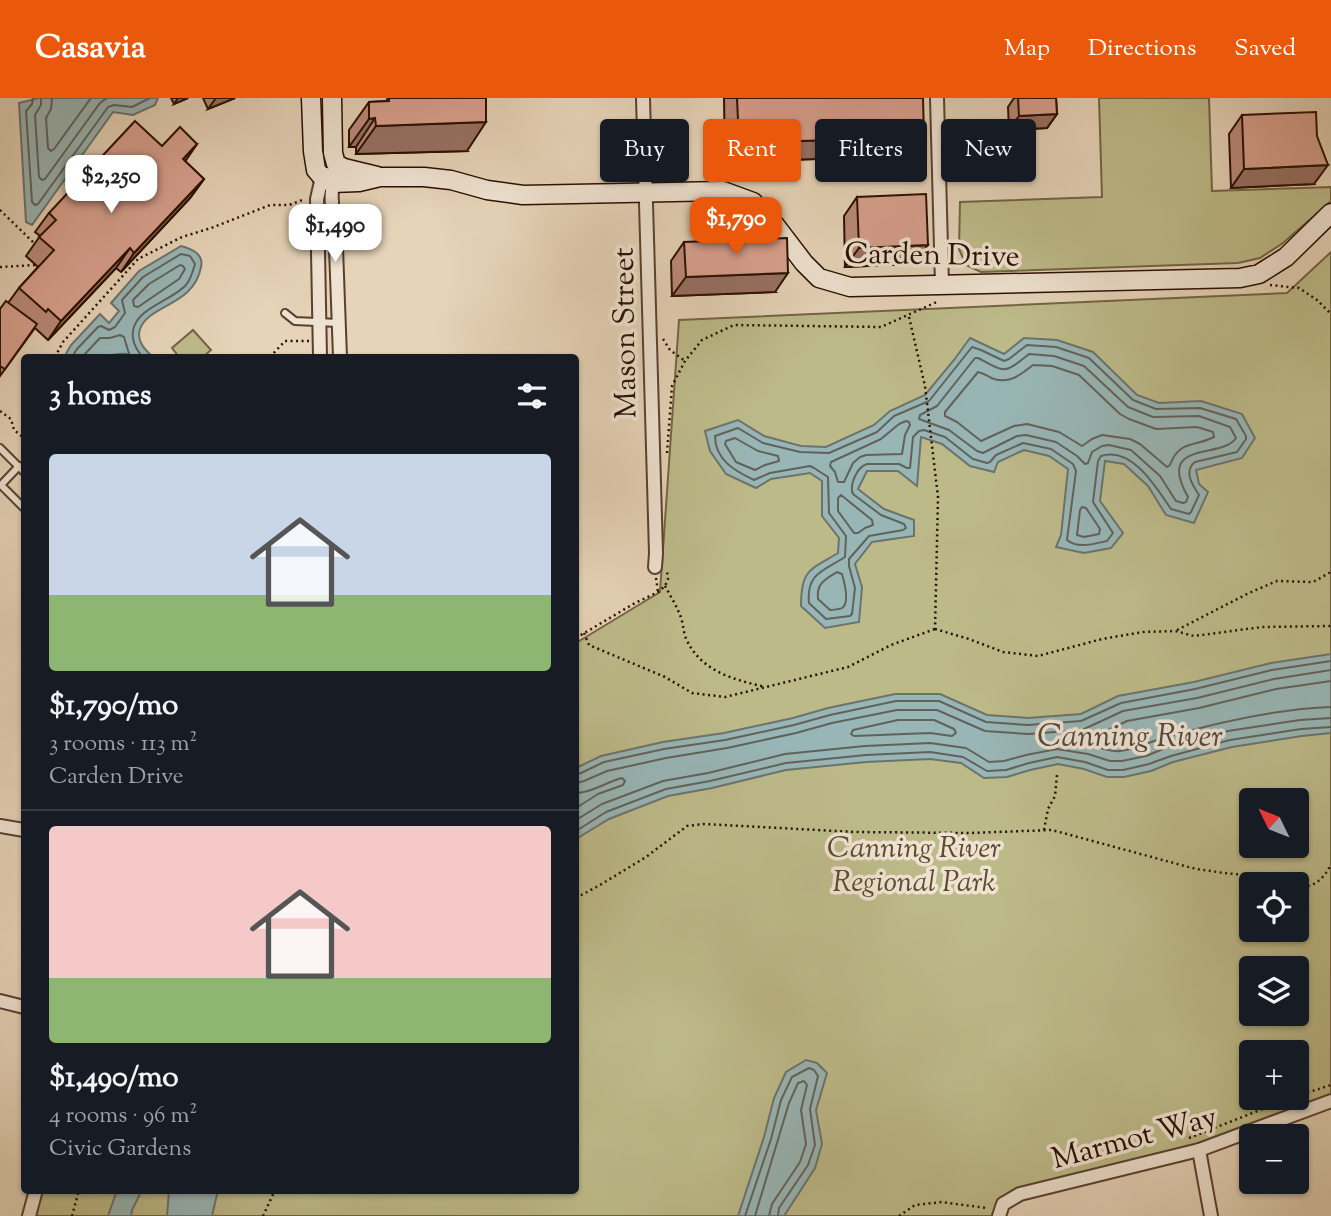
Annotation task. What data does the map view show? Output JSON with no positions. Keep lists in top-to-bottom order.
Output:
{
  "streets": {
    "street": ["Carden Drive", "Mason Street", "Marmot Way"]
  },
  "crossings": [
    ["Carden Drive", "Mason Street"]
  ],
  "water": ["Canning River"],
  "parks": ["Canning River Regional Park"],
  "north": "top left",
  "page": {
    "header": "Casavia",
    "nav": ["Map", "Directions", "Saved"],
    "chip": [
      "Buy",
      "Rent",
      "Filters",
      "New"
    ],
    "price": ["$2,250", "$1,790", "$1,490"],
    "heading": "3 homes",
    "list": [
      {
        "name": "$1,790/mo",
        "note": "3 rooms · 113 m² · Carden Drive"
      },
      {
        "name": "$1,490/mo",
        "note": "4 rooms · 96 m² · Civic Gardens"
      }
    ],
    "map_buttons": ["+", "−"]
  }
}
